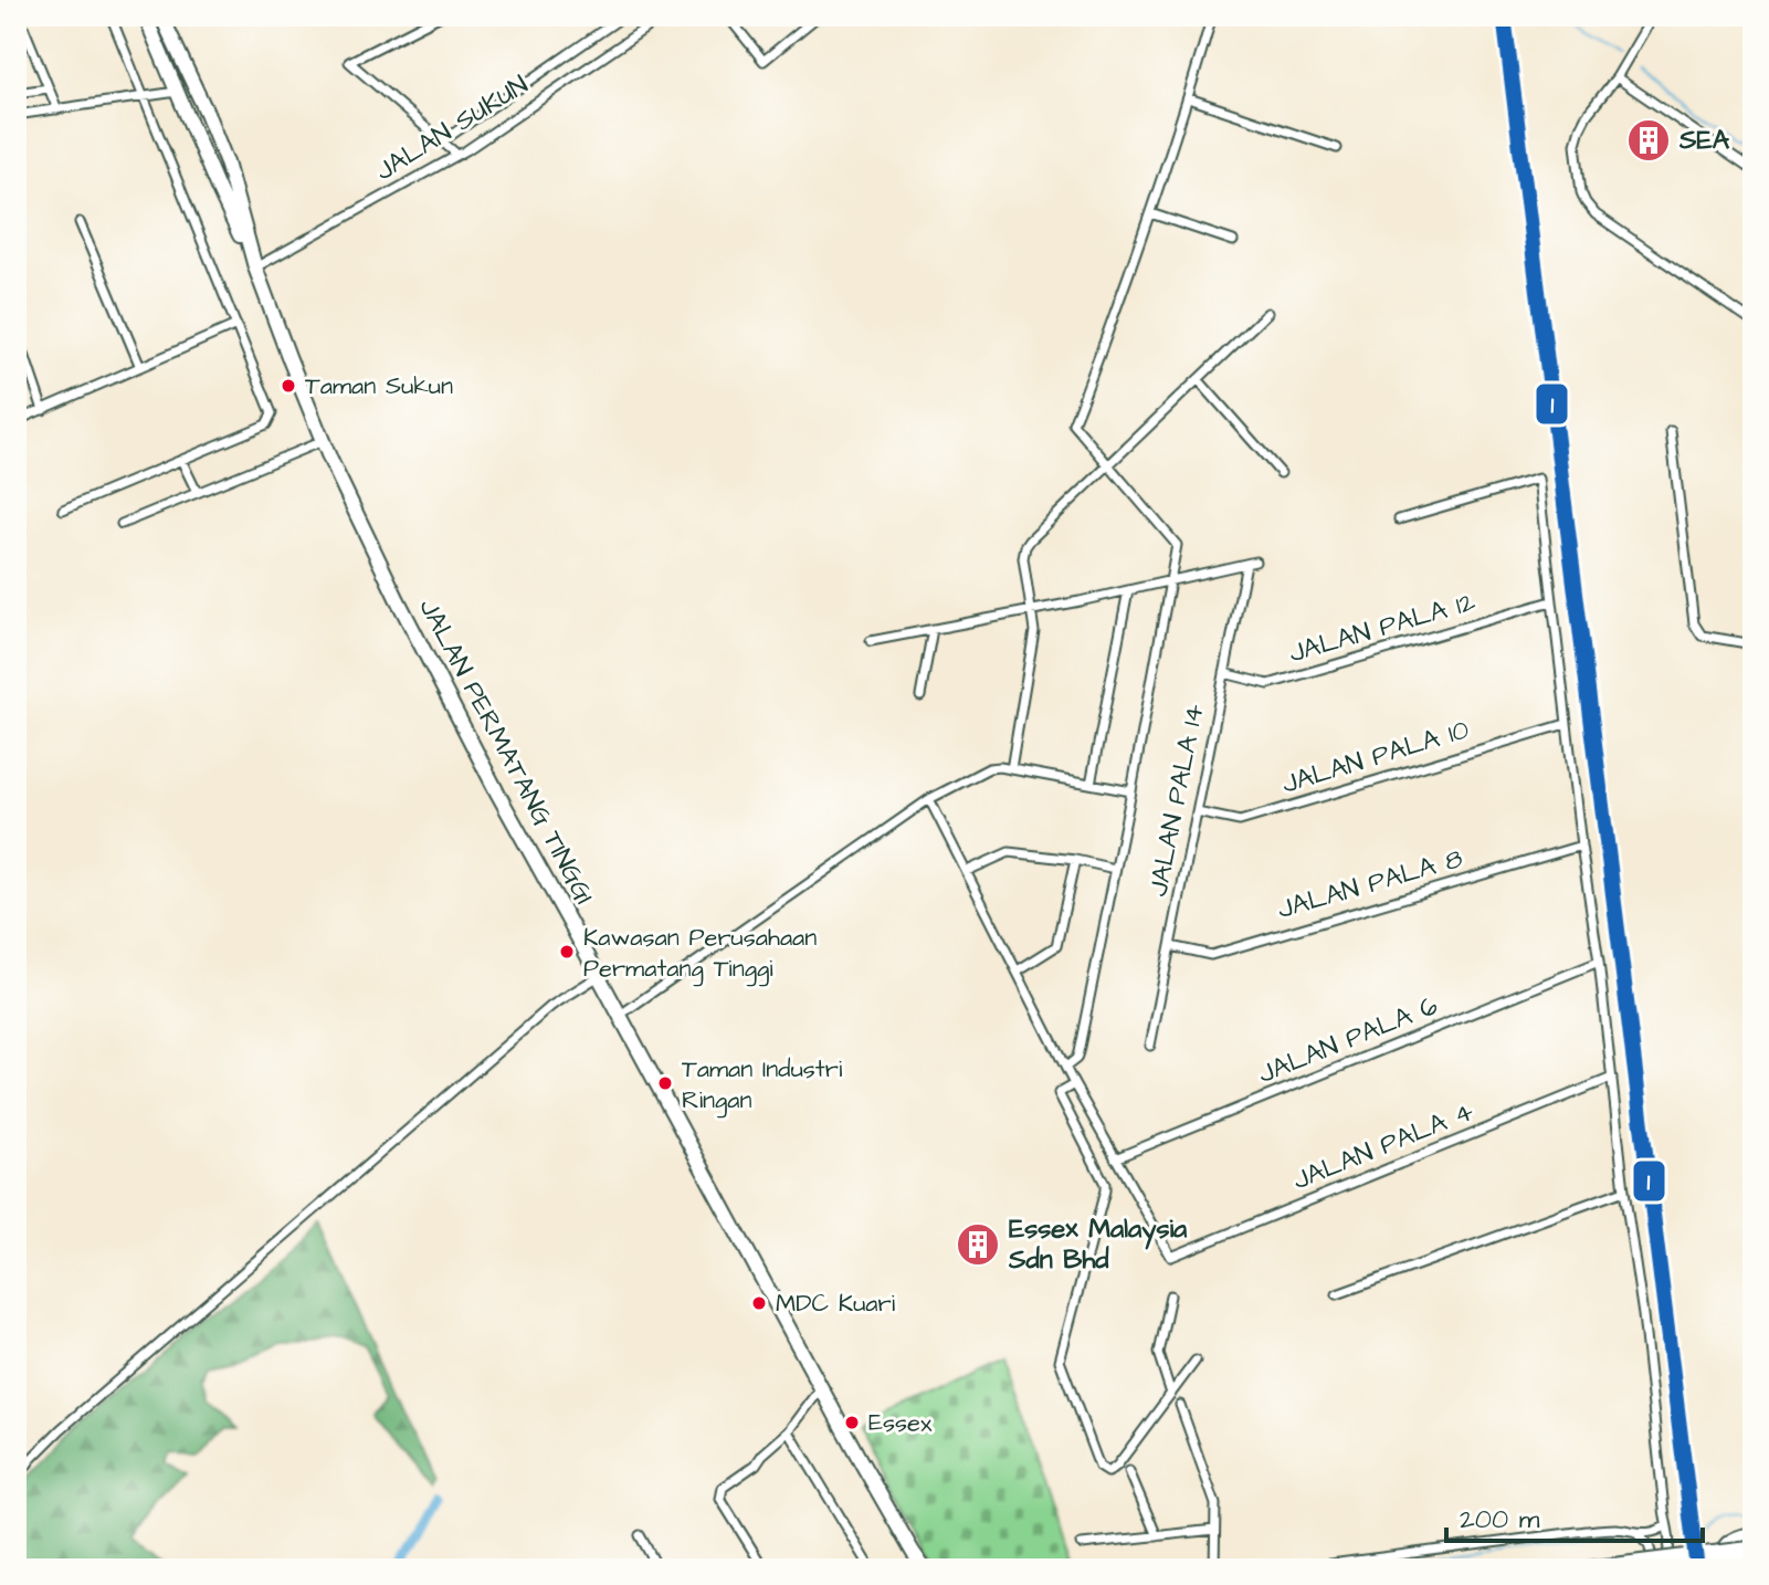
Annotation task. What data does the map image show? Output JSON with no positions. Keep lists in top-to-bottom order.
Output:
{
  "streets": {
    "highway": ["JALAN PERMATANG TINGGI"],
    "street": [
      "JALAN SUKUN",
      "JALAN PALA 12",
      "JALAN PALA 10",
      "JALAN PALA 14",
      "JALAN PALA 8",
      "JALAN PALA 6",
      "JALAN PALA 4"
    ]
  },
  "crossings": [
    ["JALAN SUKUN", "JALAN PERMATANG TINGGI"],
    ["JALAN PALA 12", "JALAN PALA 14"],
    ["JALAN PALA 10", "JALAN PALA 14"],
    ["JALAN PALA 14", "JALAN PALA 8"],
    ["JALAN PALA 6", "JALAN PALA 4"]
  ],
  "places": {
    "building": ["SEA", "Essex Malaysia Sdn Bhd"],
    "other": [
      "Taman Sukun",
      "Kawasan Perusahaan Permatang Tinggi",
      "Taman Industri Ringan",
      "MDC Kuari",
      "Essex"
    ]
  },
  "lines": ["transit line 1"],
  "scale_bar": "200 m"
}
